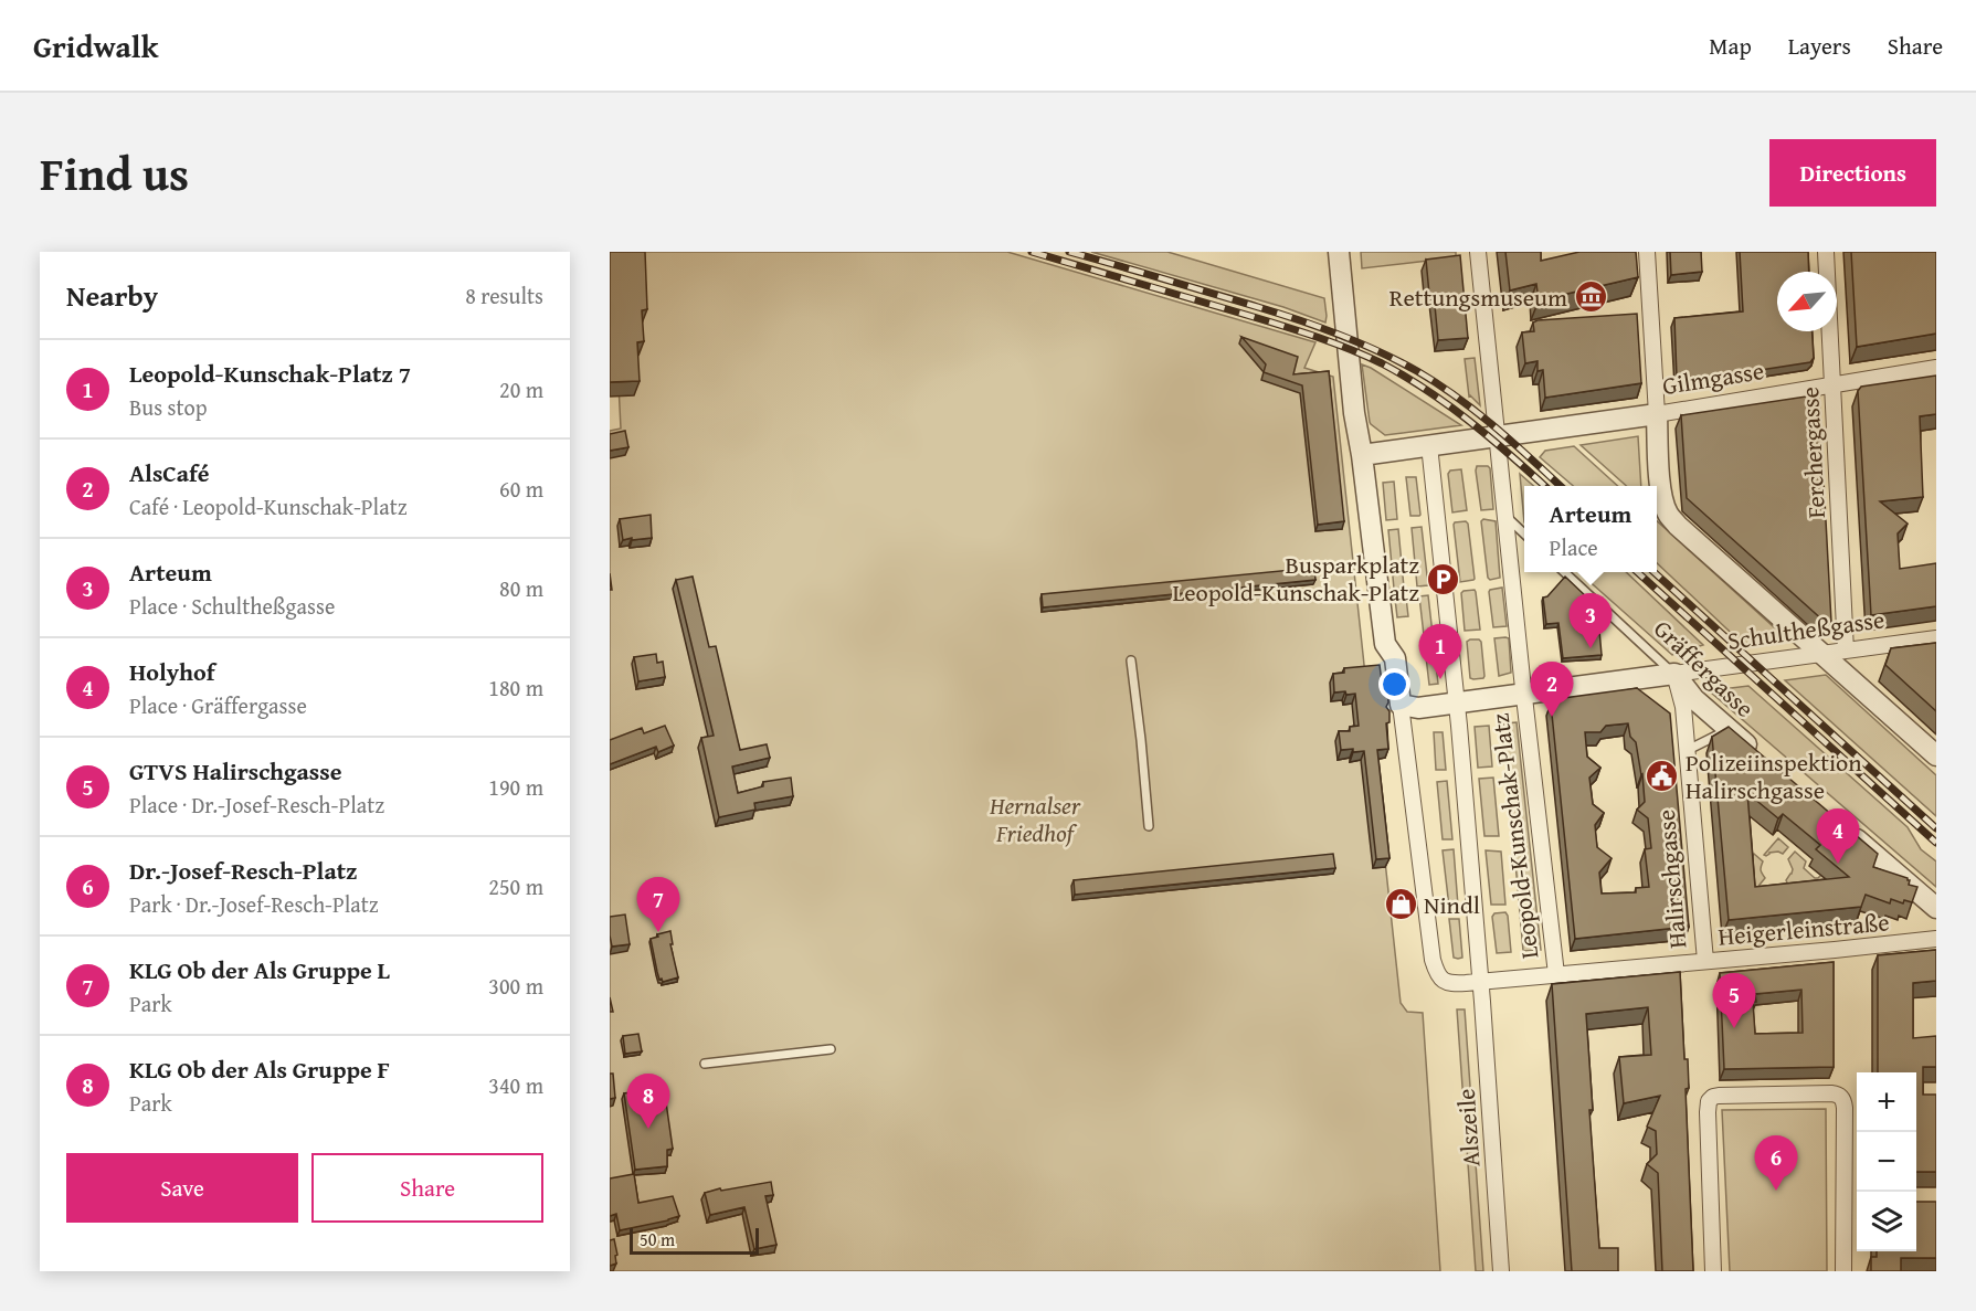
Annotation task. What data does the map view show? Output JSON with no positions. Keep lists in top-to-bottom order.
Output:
{
  "streets": {
    "street": [
      "Gilmgasse",
      "Ferchergasse",
      "Schultheßgasse",
      "Gräffergasse",
      "Leopold-Kunschak-Platz",
      "Halirschgasse",
      "Heigerleinstraße",
      "Alszeile"
    ]
  },
  "crossings": [
    ["Gilmgasse", "Ferchergasse"],
    ["Gilmgasse", "Leopold-Kunschak-Platz"],
    ["Ferchergasse", "Schultheßgasse"],
    ["Schultheßgasse", "Gräffergasse"],
    ["Schultheßgasse", "Leopold-Kunschak-Platz"],
    ["Schultheßgasse", "Halirschgasse"],
    ["Gräffergasse", "Halirschgasse"],
    ["Leopold-Kunschak-Platz", "Heigerleinstraße"],
    ["Leopold-Kunschak-Platz", "Alszeile"],
    ["Halirschgasse", "Heigerleinstraße"]
  ],
  "parks": ["Hernalser Friedhof"],
  "places": {
    "museum": ["Rettungsmuseum"],
    "parking": ["Busparkplatz Leopold-Kunschak-Platz"],
    "public building": ["Polizeiinspektion Halirschgasse"],
    "shop": ["Nindl"]
  },
  "scale_bar": "50 m",
  "north": "bottom left",
  "page": {
    "header": "Gridwalk",
    "nav": ["Map", "Layers", "Share"],
    "title": "Find us",
    "buttons": [
      "Directions",
      ["Save", "Share"]
    ],
    "heading": ["Nearby", "8 results"],
    "list": [
      {
        "mark": "1",
        "name": "Leopold-Kunschak-Platz 7",
        "note": "Bus stop",
        "value": "20 m"
      },
      {
        "mark": "2",
        "name": "AlsCafé",
        "note": "Café · Leopold-Kunschak-Platz",
        "value": "60 m"
      },
      {
        "mark": "3",
        "name": "Arteum",
        "note": "Place · Schultheßgasse",
        "value": "80 m"
      },
      {
        "mark": "4",
        "name": "Holyhof",
        "note": "Place · Gräffergasse",
        "value": "180 m"
      },
      {
        "mark": "5",
        "name": "GTVS Halirschgasse",
        "note": "Place · Dr.-Josef-Resch-Platz",
        "value": "190 m"
      },
      {
        "mark": "6",
        "name": "Dr.-Josef-Resch-Platz",
        "note": "Park · Dr.-Josef-Resch-Platz",
        "value": "250 m"
      },
      {
        "mark": "7",
        "name": "KLG Ob der Als Gruppe L",
        "note": "Park",
        "value": "300 m"
      },
      {
        "mark": "8",
        "name": "KLG Ob der Als Gruppe F",
        "note": "Park",
        "value": "340 m"
      }
    ],
    "popup": ["Arteum", "Place"],
    "pins": [
      "3",
      "1",
      "2",
      "4",
      "7",
      "5",
      "8",
      "6"
    ],
    "map_buttons": ["+", "−"],
    "scale": "50 m"
  }
}
